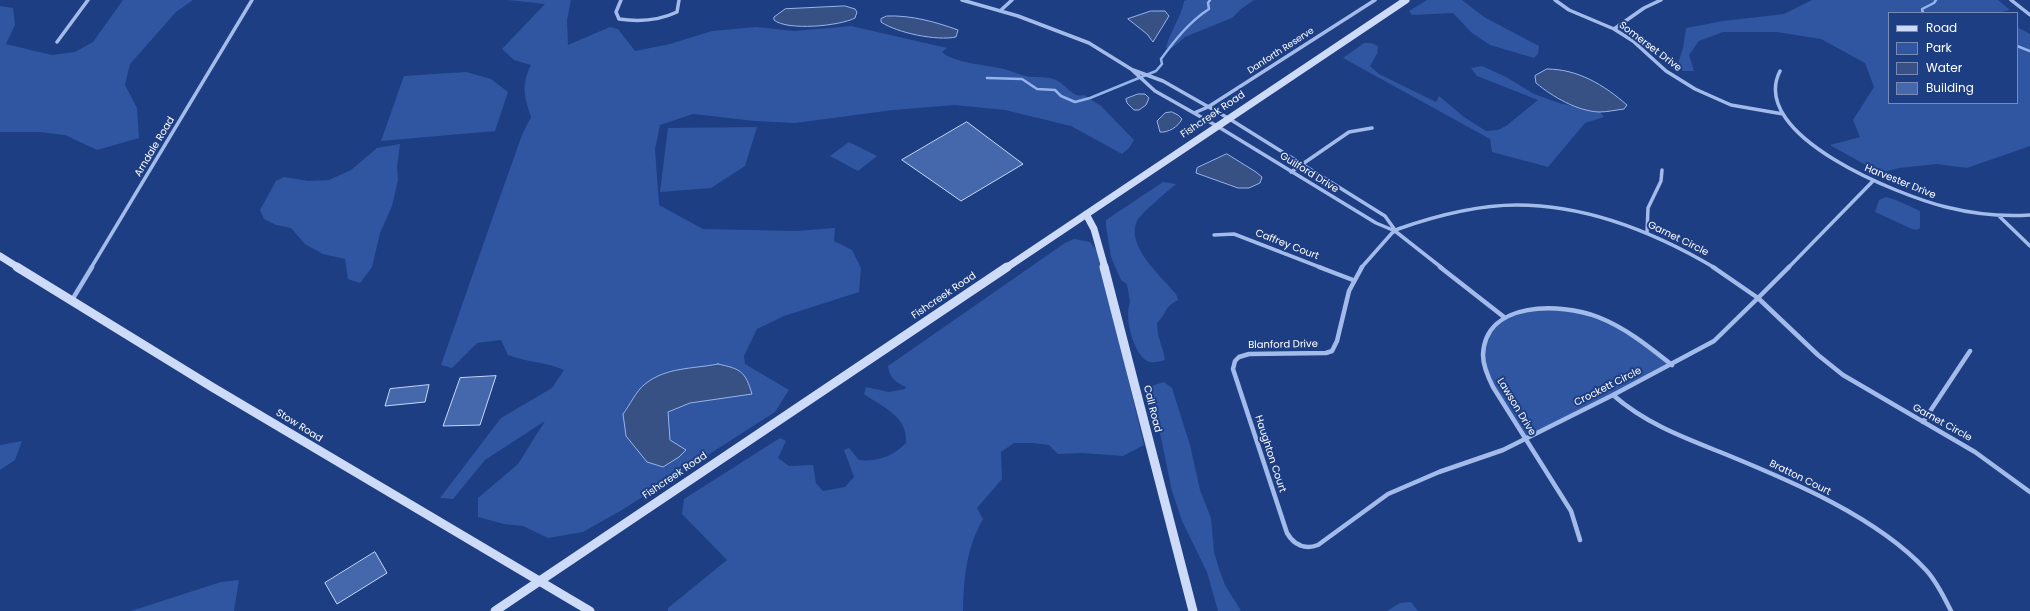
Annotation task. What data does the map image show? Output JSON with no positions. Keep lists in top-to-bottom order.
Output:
{
  "streets": {
    "street": [
      "Somerset Drive",
      "Danforth Reserve",
      "Fishcreek Road",
      "Arndale Road",
      "Guilford Drive",
      "Harvester Drive",
      "Garnet Circle",
      "Caffrey Court",
      "Blanford Drive",
      "Crockett Circle",
      "Lawson Drive",
      "Call Road",
      "Stow Road",
      "Haughton Court",
      "Bratton Court"
    ]
  },
  "crossings": [
    ["Somerset Drive", "Harvester Drive"],
    ["Danforth Reserve", "Guilford Drive"],
    ["Fishcreek Road", "Guilford Drive"],
    ["Fishcreek Road", "Call Road"],
    ["Fishcreek Road", "Stow Road"],
    ["Arndale Road", "Stow Road"],
    ["Guilford Drive", "Garnet Circle"],
    ["Guilford Drive", "Lawson Drive"],
    ["Harvester Drive", "Crockett Circle"],
    ["Garnet Circle", "Crockett Circle"],
    ["Caffrey Court", "Blanford Drive"],
    ["Blanford Drive", "Haughton Court"],
    ["Crockett Circle", "Lawson Drive"],
    ["Crockett Circle", "Haughton Court"],
    ["Crockett Circle", "Bratton Court"]
  ],
  "legend": [
    "Road",
    "Park",
    "Water",
    "Building"
  ]
}
